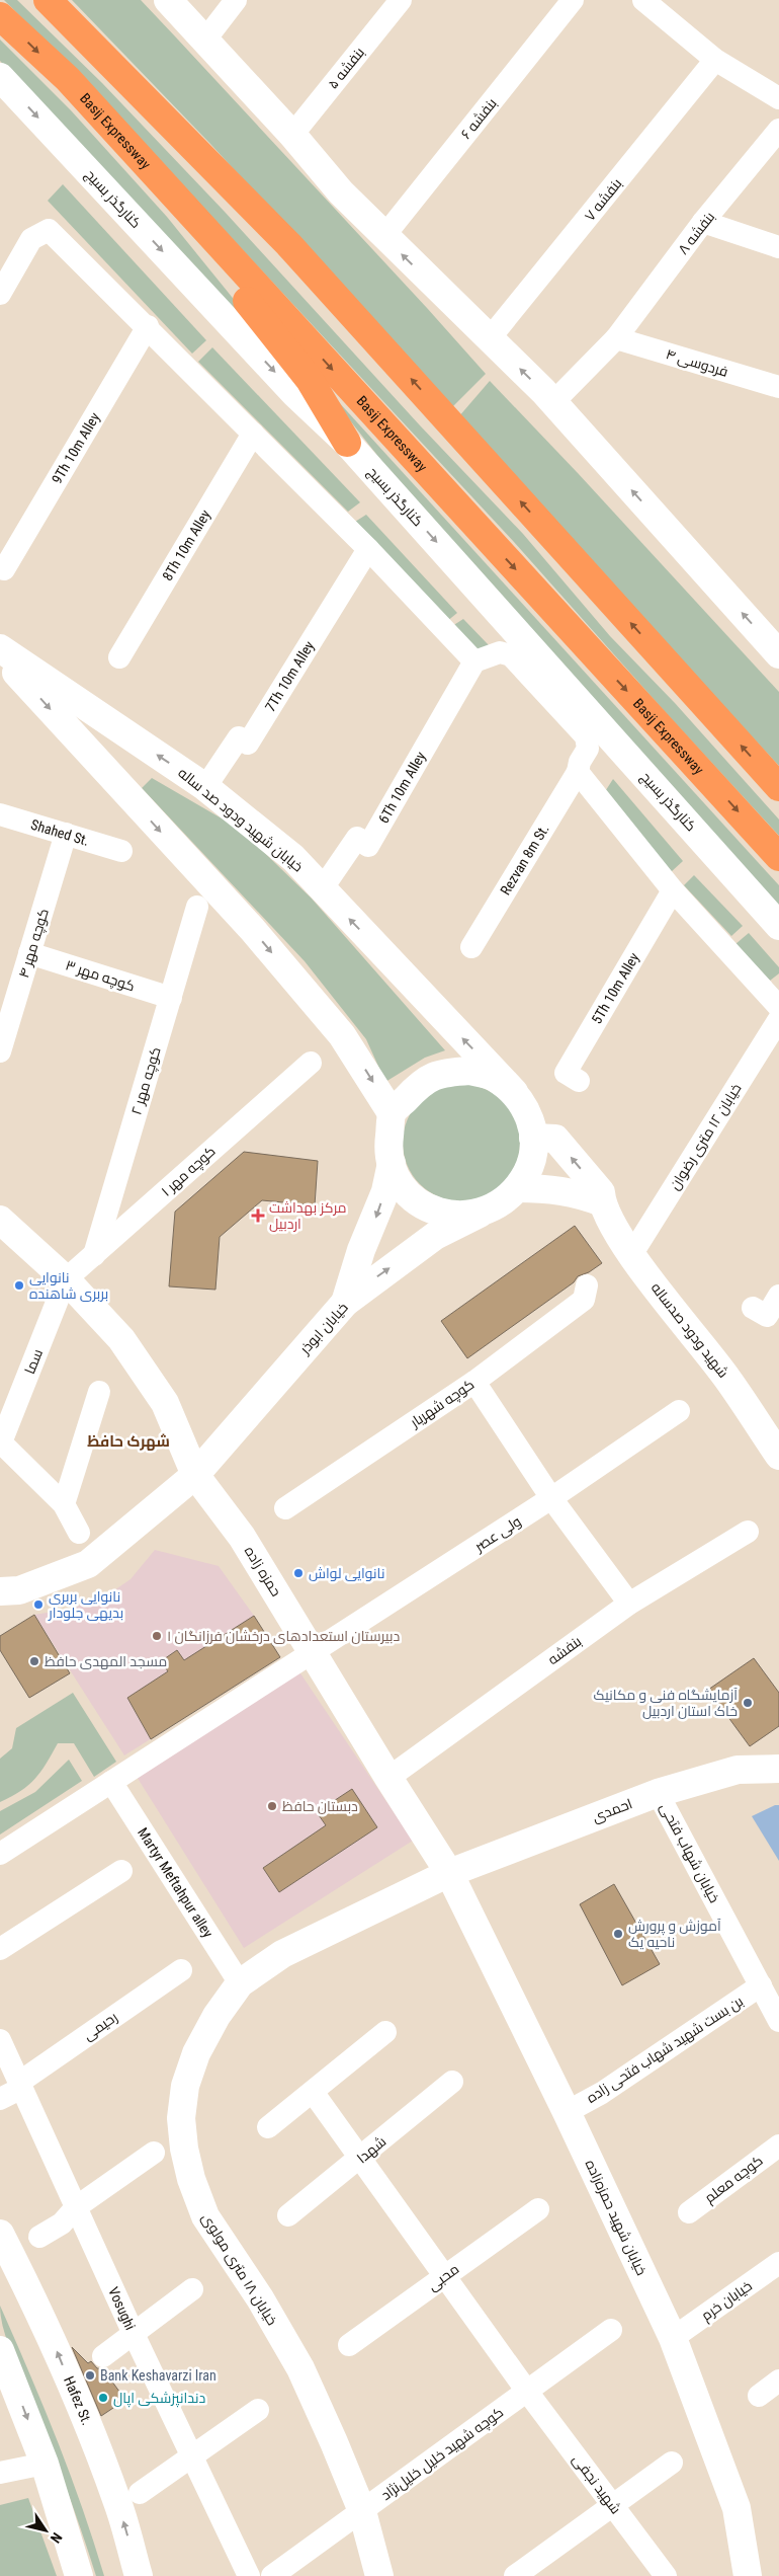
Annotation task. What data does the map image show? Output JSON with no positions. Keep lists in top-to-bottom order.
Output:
{
  "streets": {
    "highway": ["Basij Expressway"],
    "street": [
      "بنفشه ۵",
      "بنفشه ۶",
      "کنارگذر بسیج",
      "بنفشه ۷",
      "بنفشه ۸",
      "فردوسی ۴",
      "9Th 10m Alley",
      "8Th 10m Alley",
      "7Th 10m Alley",
      "6Th 10m Alley",
      "خیابان شهید ودود صد ساله",
      "Shahed St.",
      "Rezvan 8m St.",
      "کوچه مهر ۴",
      "کوچه مهر ۳",
      "5Th 10m Alley",
      "کوچه مهر ۲",
      "خیابان ۱۲ متری رضوان",
      "کوچه مهر ۱",
      "خیابان ابوذر",
      "شهید ودود صدساله",
      "سما",
      "کوچه شهریار",
      "ولی عصر",
      "حمزه زاده",
      "بنفشه",
      "احمدی",
      "خیابان شهاب فتحی",
      "Martyr Meftahpur alley",
      "رحیمی",
      "بن بست شهید شهاب فتحی زاده",
      "شهدا",
      "کوچه معلم",
      "خیابان شهید حمزه‌زاده",
      "خیابان ۱۸ متری مولوی",
      "محبی",
      "خیابان خرم",
      "Vosughi",
      "Hafez St.",
      "کوچه شهید خلیل خلیل‌نژاد",
      "شهید نجفی"
    ]
  },
  "crossings": [
    ["بنفشه ۸", "فردوسی ۴"],
    ["7Th 10m Alley", "خیابان شهید ودود صد ساله"],
    ["6Th 10m Alley", "خیابان شهید ودود صد ساله"],
    ["6Th 10m Alley", "Rezvan 8m St."],
    ["خیابان شهید ودود صد ساله", "خیابان ابوذر"],
    ["خیابان شهید ودود صد ساله", "شهید ودود صدساله"],
    ["Shahed St.", "کوچه مهر ۴"],
    ["کوچه مهر ۴", "کوچه مهر ۳"],
    ["کوچه مهر ۳", "کوچه مهر ۲"],
    ["کوچه مهر ۲", "کوچه مهر ۱"],
    ["خیابان ۱۲ متری رضوان", "شهید ودود صدساله"],
    ["کوچه مهر ۱", "سما"],
    ["کوچه مهر ۱", "حمزه زاده"],
    ["خیابان ابوذر", "شهید ودود صدساله"],
    ["خیابان ابوذر", "حمزه زاده"],
    ["سما", "حمزه زاده"],
    ["ولی عصر", "حمزه زاده"],
    ["ولی عصر", "Martyr Meftahpur alley"],
    ["حمزه زاده", "بنفشه"],
    ["حمزه زاده", "احمدی"],
    ["حمزه زاده", "خیابان شهید حمزه‌زاده"],
    ["حمزه زاده", "خیابان ۱۸ متری مولوی"],
    ["احمدی", "خیابان شهاب فتحی"],
    ["احمدی", "خیابان شهید حمزه‌زاده"],
    ["احمدی", "خیابان ۱۸ متری مولوی"],
    ["خیابان شهاب فتحی", "بن بست شهید شهاب فتحی زاده"],
    ["Martyr Meftahpur alley", "خیابان ۱۸ متری مولوی"],
    ["رحیمی", "Vosughi"],
    ["بن بست شهید شهاب فتحی زاده", "خیابان شهید حمزه‌زاده"],
    ["شهدا", "شهید نجفی"],
    ["خیابان شهید حمزه‌زاده", "خیابان ۱۸ متری مولوی"],
    ["خیابان شهید حمزه‌زاده", "خیابان خرم"],
    ["خیابان ۱۸ متری مولوی", "کوچه شهید خلیل خلیل‌نژاد"],
    ["محبی", "شهید نجفی"],
    ["کوچه شهید خلیل خلیل‌نژاد", "شهید نجفی"]
  ],
  "districts": ["شهرک حافظ"],
  "places": {
    "health": ["مرکز بهداشت اردبیل"],
    "other": [
      "نانوایی بربری شاهنده",
      "نانوایی لواش",
      "نانوایی بربری بدیهی جلودار",
      "دبیرستان استعدادهای درخشان فرزانگان ۱",
      "مسجد المهدی حافظ",
      "آزمایشگاه فنی و مکانیک خاک استان اردبیل",
      "دبستان حافظ",
      "آموزش و پرورش ناحیه یک",
      "Bank Keshavarzi Iran",
      "دندانپزشکی اپال"
    ]
  },
  "north": "bottom right"
}
